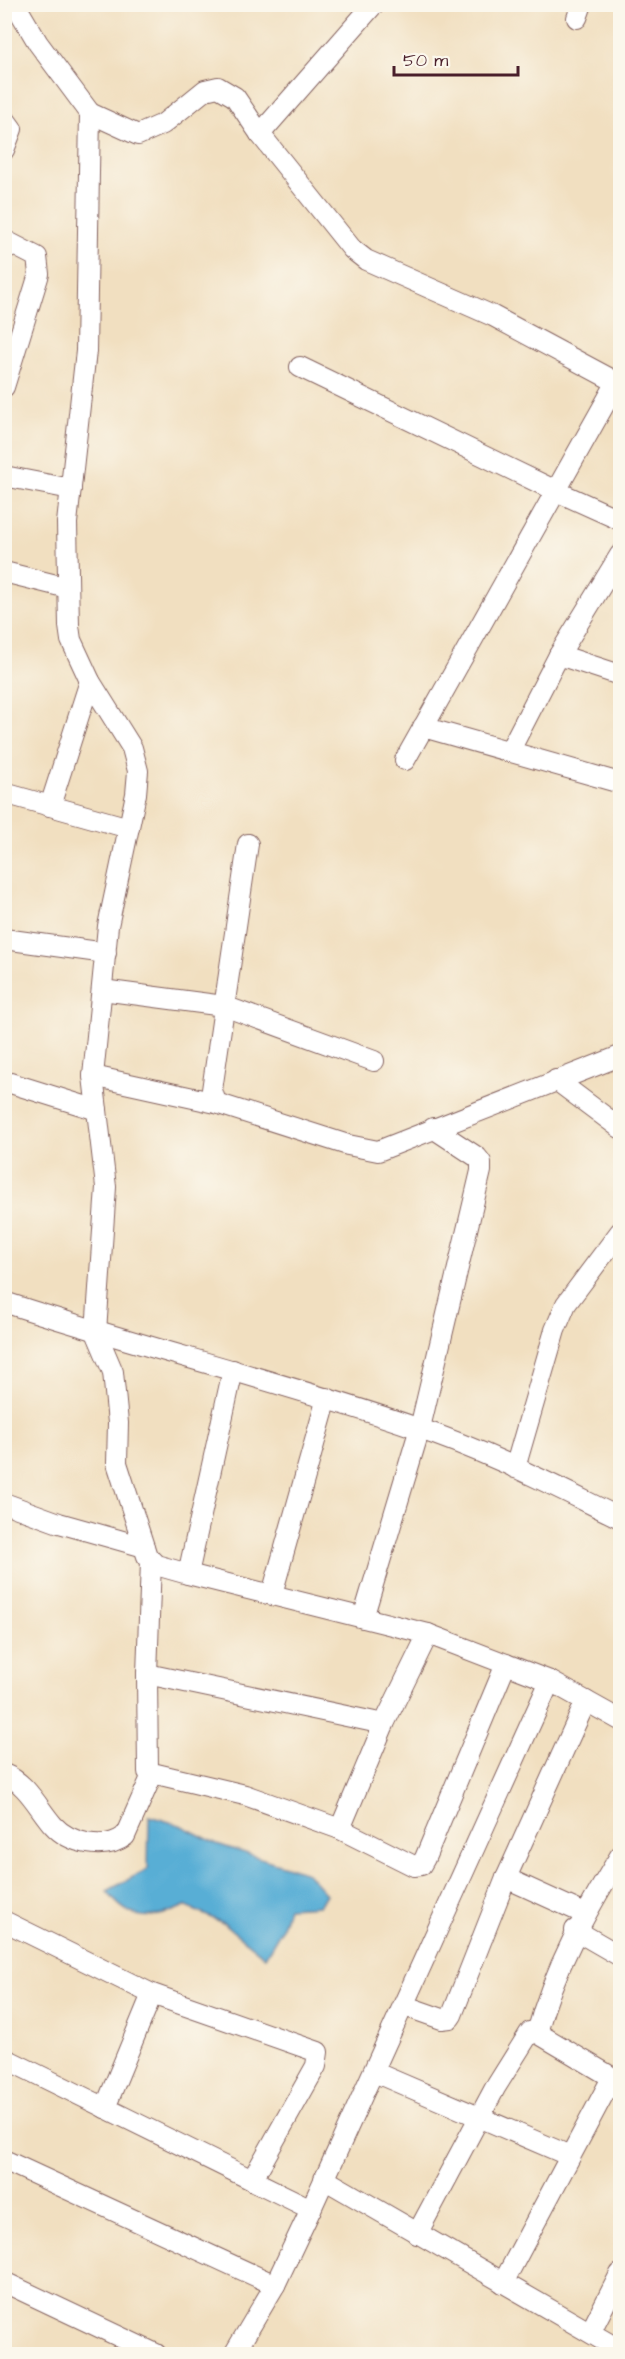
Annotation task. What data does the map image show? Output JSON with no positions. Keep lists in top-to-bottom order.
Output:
{
  "scale_bar": "50 m"
}
